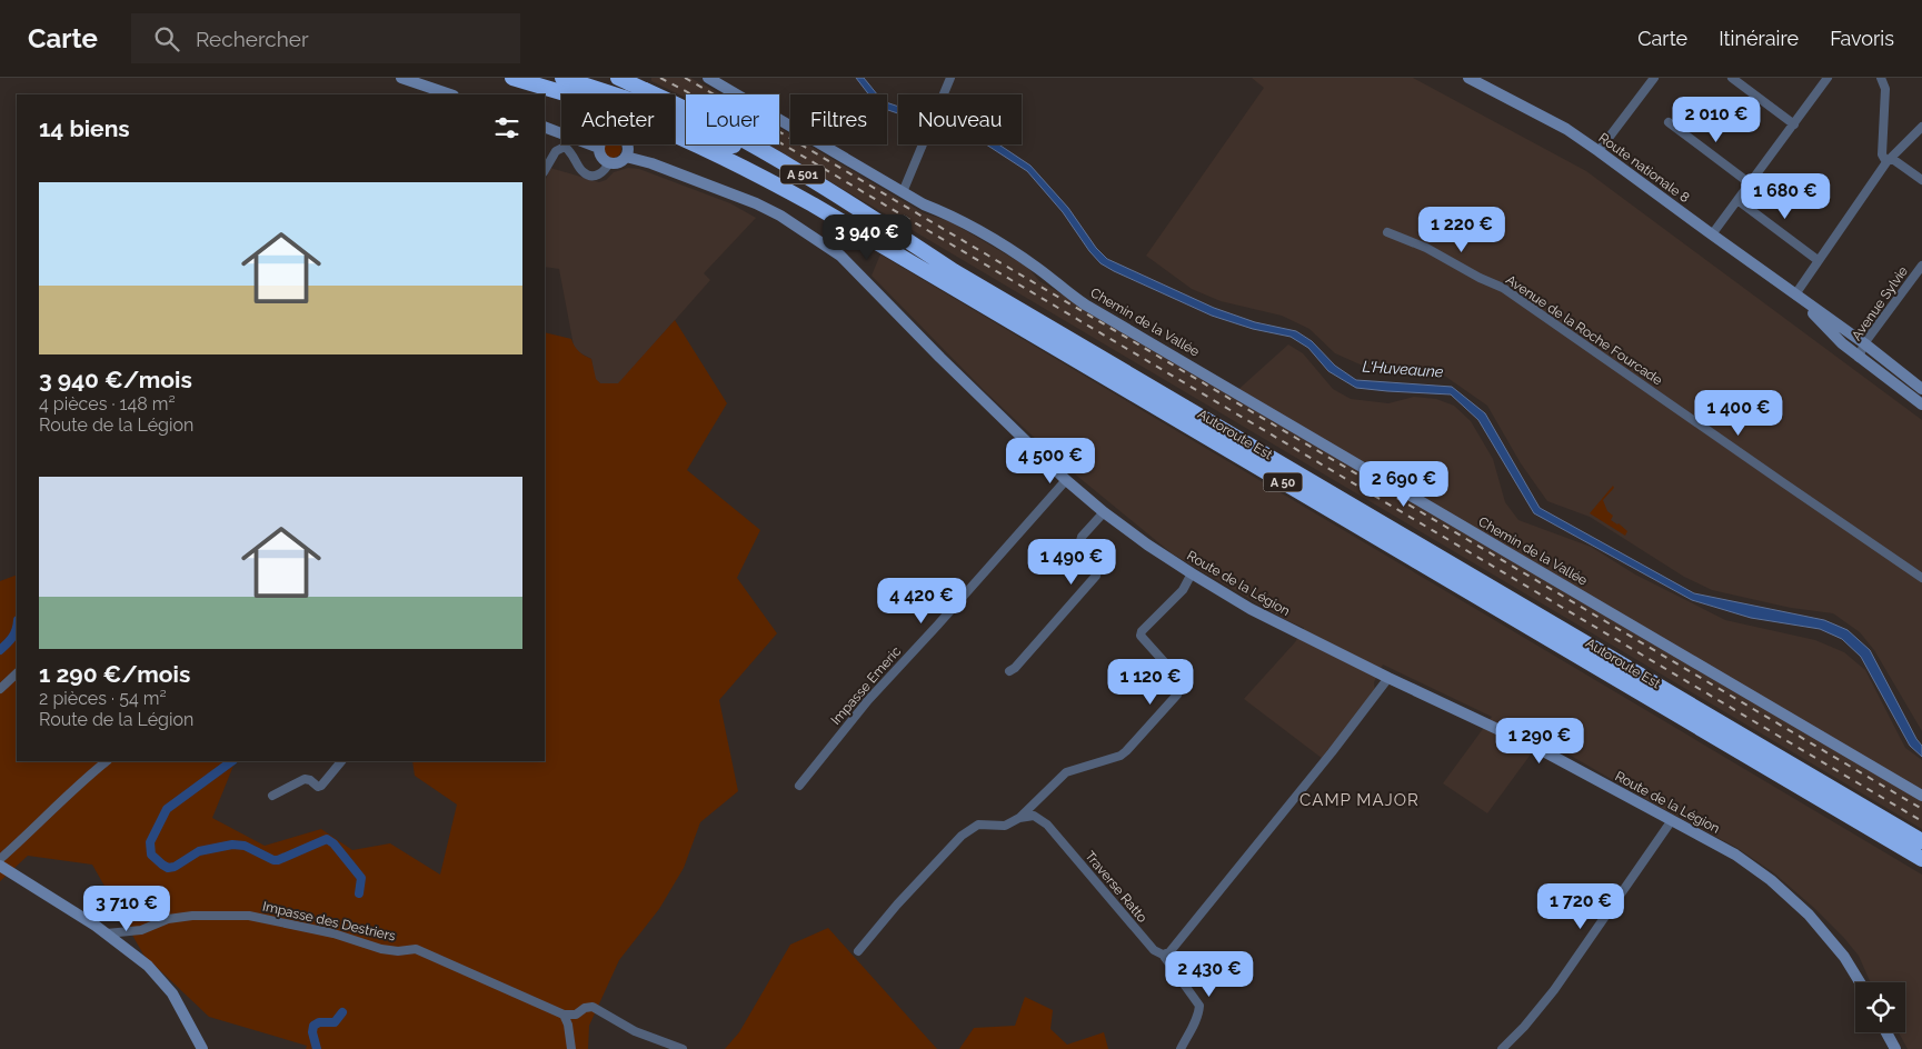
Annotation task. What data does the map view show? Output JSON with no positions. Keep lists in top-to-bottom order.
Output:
{
  "streets": {
    "highway": ["A 501", "Autoroute Est", "A 50"],
    "main road": ["Route nationale 8", "Chemin de la Vallée", "Route de la Légion"],
    "street": [
      "Avenue Sylvie",
      "Avenue de la Roche Fourcade",
      "Impasse Emeric",
      "Traverse Ratto",
      "Impasse des Destriers"
    ]
  },
  "crossings": [
    ["Autoroute Est", "A 50"],
    ["Route de la Légion", "Impasse Emeric"]
  ],
  "districts": ["CAMP MAJOR"],
  "water": ["L'Huveaune"],
  "page": {
    "header": "Carte",
    "search": "Rechercher",
    "nav": ["Carte", "Itinéraire", "Favoris"],
    "chip": [
      "Acheter",
      "Louer",
      "Filtres",
      "Nouveau"
    ],
    "heading": "14 biens",
    "price": [
      "2 010 €",
      "1 680 €",
      "1 220 €",
      "3 940 €",
      "1 400 €",
      "4 500 €",
      "2 690 €",
      "1 490 €",
      "4 420 €",
      "1 120 €",
      "1 290 €",
      "1 720 €",
      "3 710 €",
      "2 430 €"
    ],
    "list": [
      {
        "name": "3 940 €/mois",
        "note": "4 pièces · 148 m² · Route de la Légion"
      },
      {
        "name": "1 290 €/mois",
        "note": "2 pièces · 54 m² · Route de la Légion"
      }
    ]
  }
}
